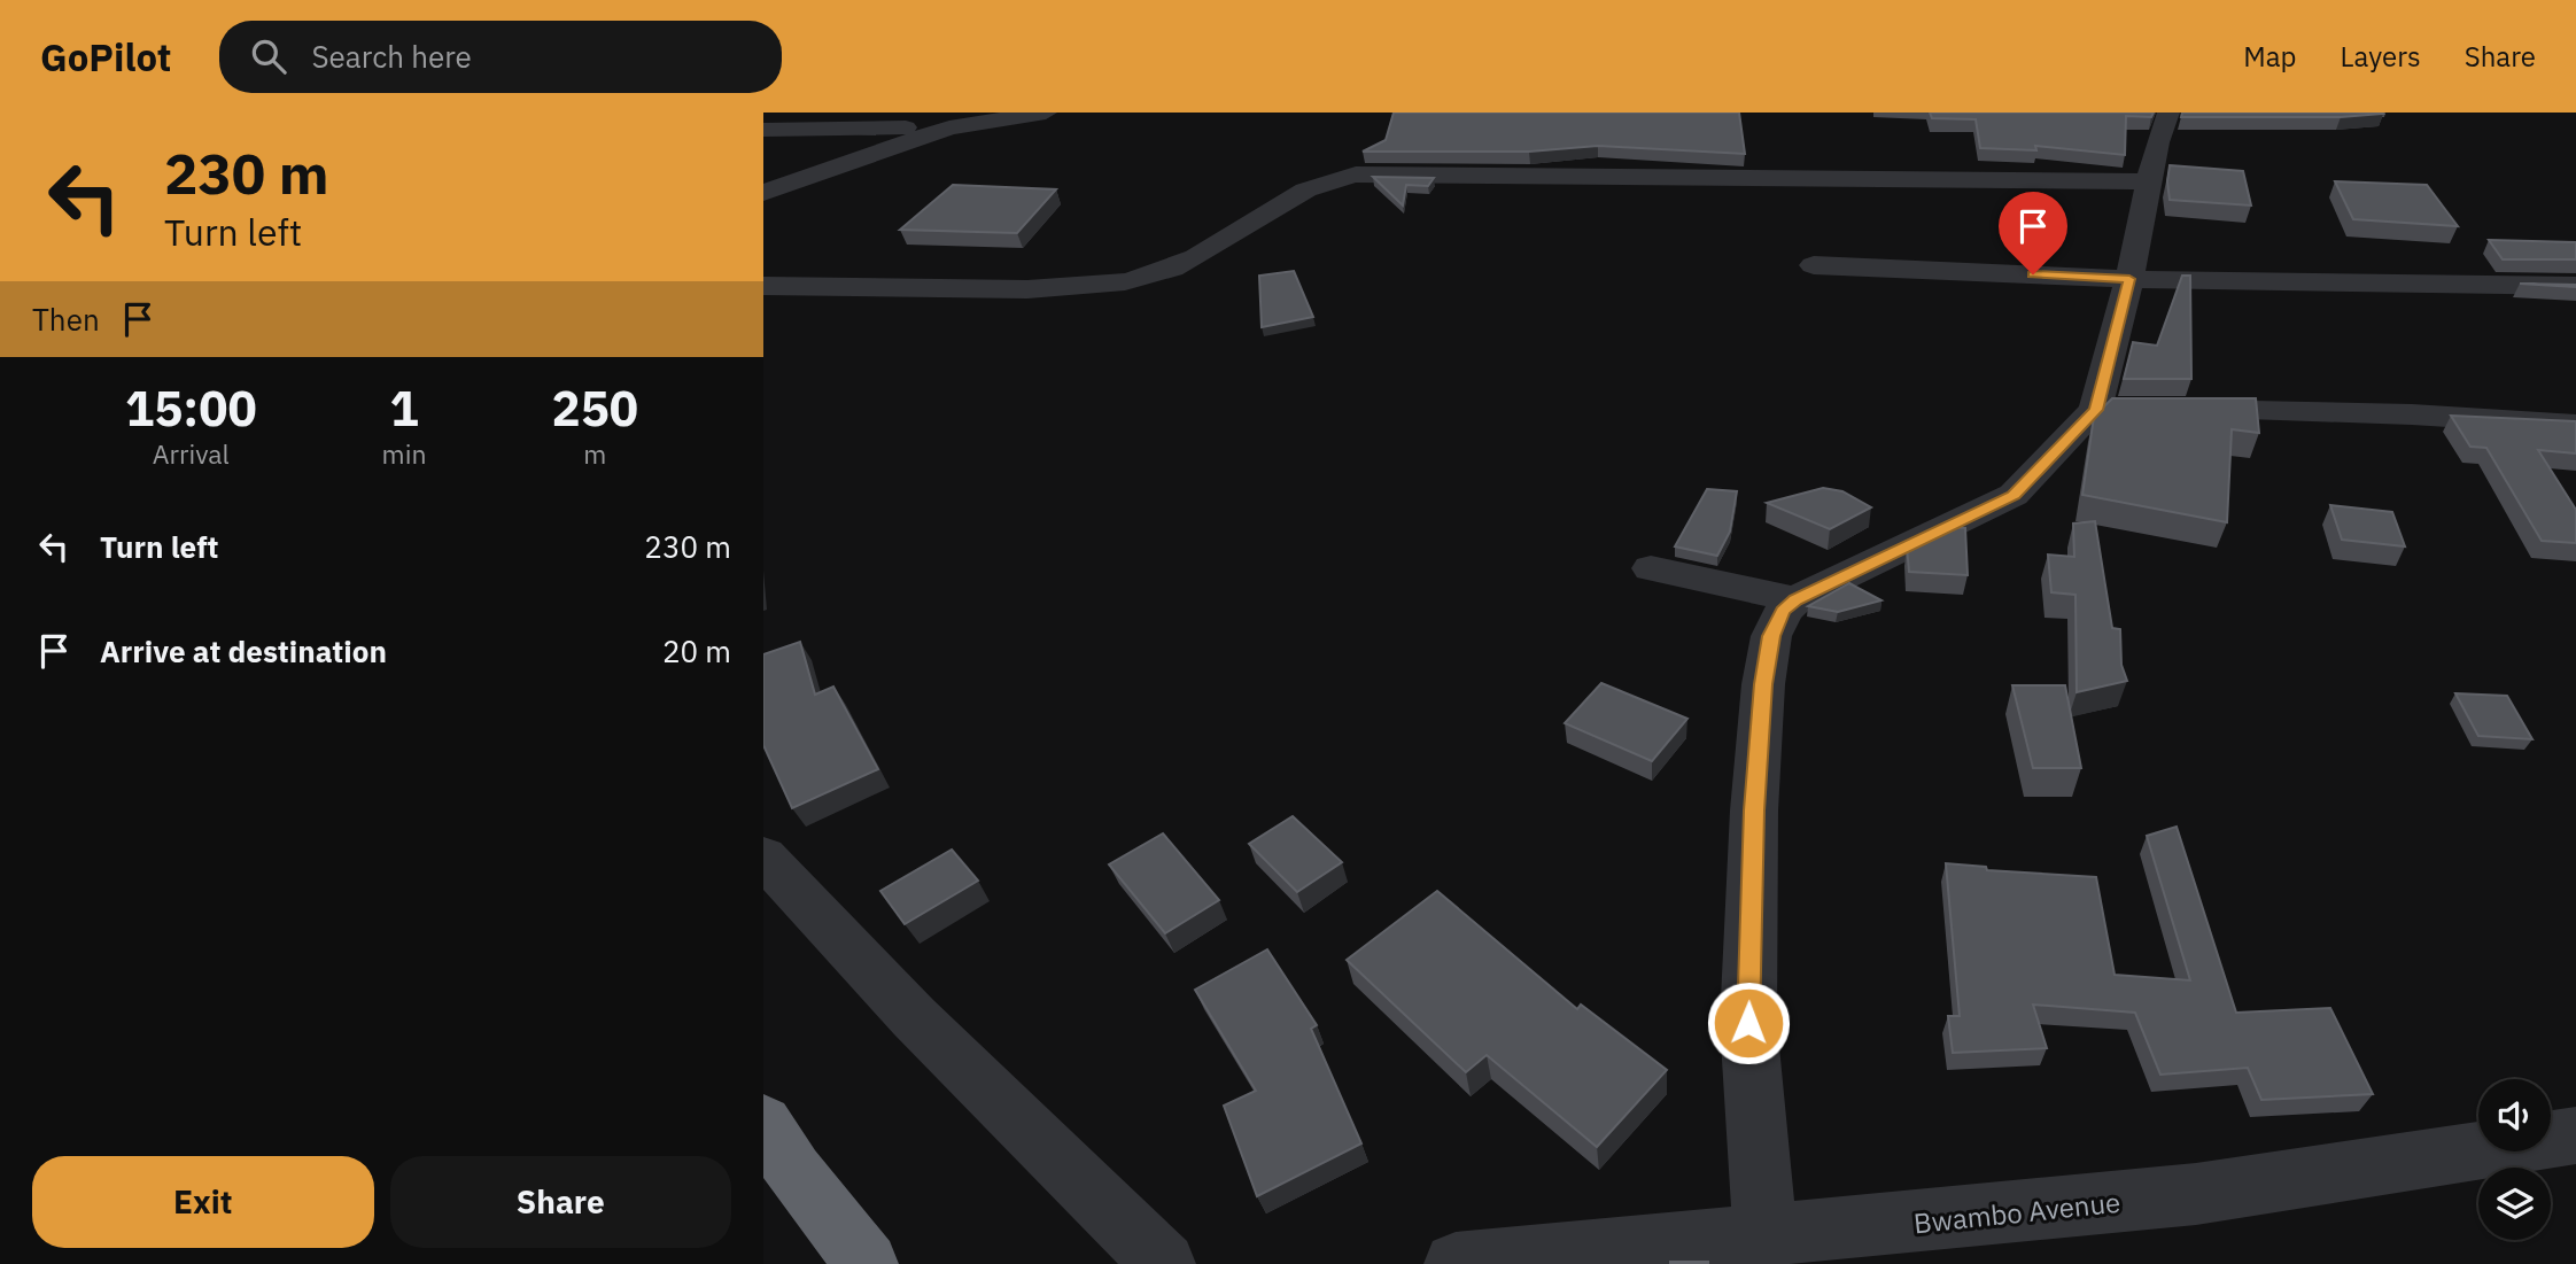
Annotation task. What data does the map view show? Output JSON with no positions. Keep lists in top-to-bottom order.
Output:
{
  "streets": {
    "street": ["Bwambo Avenue"]
  },
  "page": {
    "header": "GoPilot",
    "search": "Search here",
    "nav": ["Map", "Layers", "Share"],
    "turn": ["230 m", "Turn left"],
    "then": "Then",
    "eta": [
      "15:00",
      "Arrival",
      "1",
      "min",
      "250",
      "m"
    ],
    "list": [
      {
        "name": "Turn left",
        "value": "230 m"
      },
      {
        "name": "Arrive at destination",
        "value": "20 m"
      }
    ],
    "buttons": ["Exit", "Share"]
  }
}
